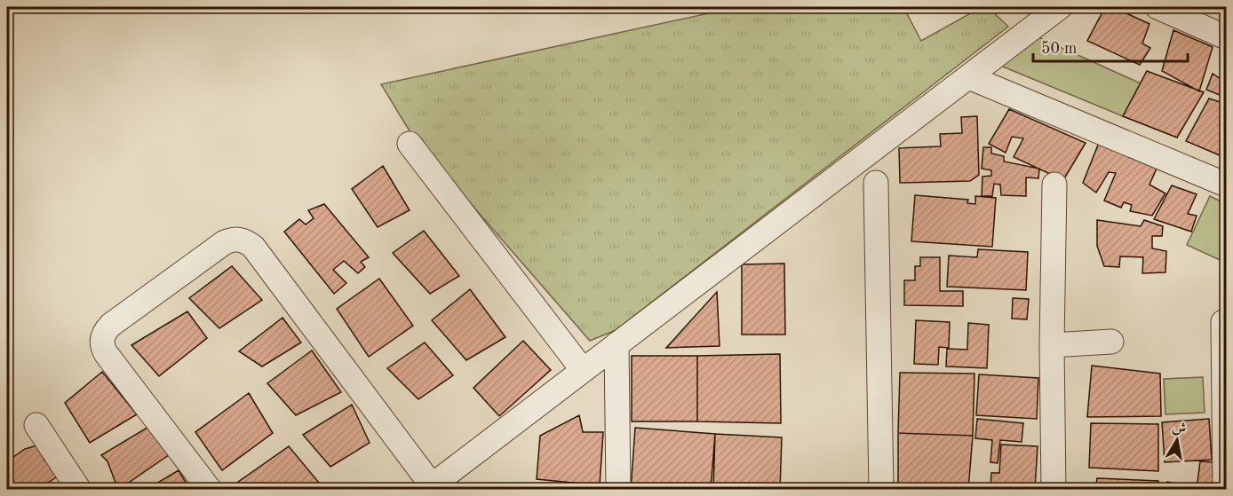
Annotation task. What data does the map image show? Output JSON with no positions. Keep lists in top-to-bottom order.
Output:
{
  "scale_bar": "50 m",
  "north": "top"
}
